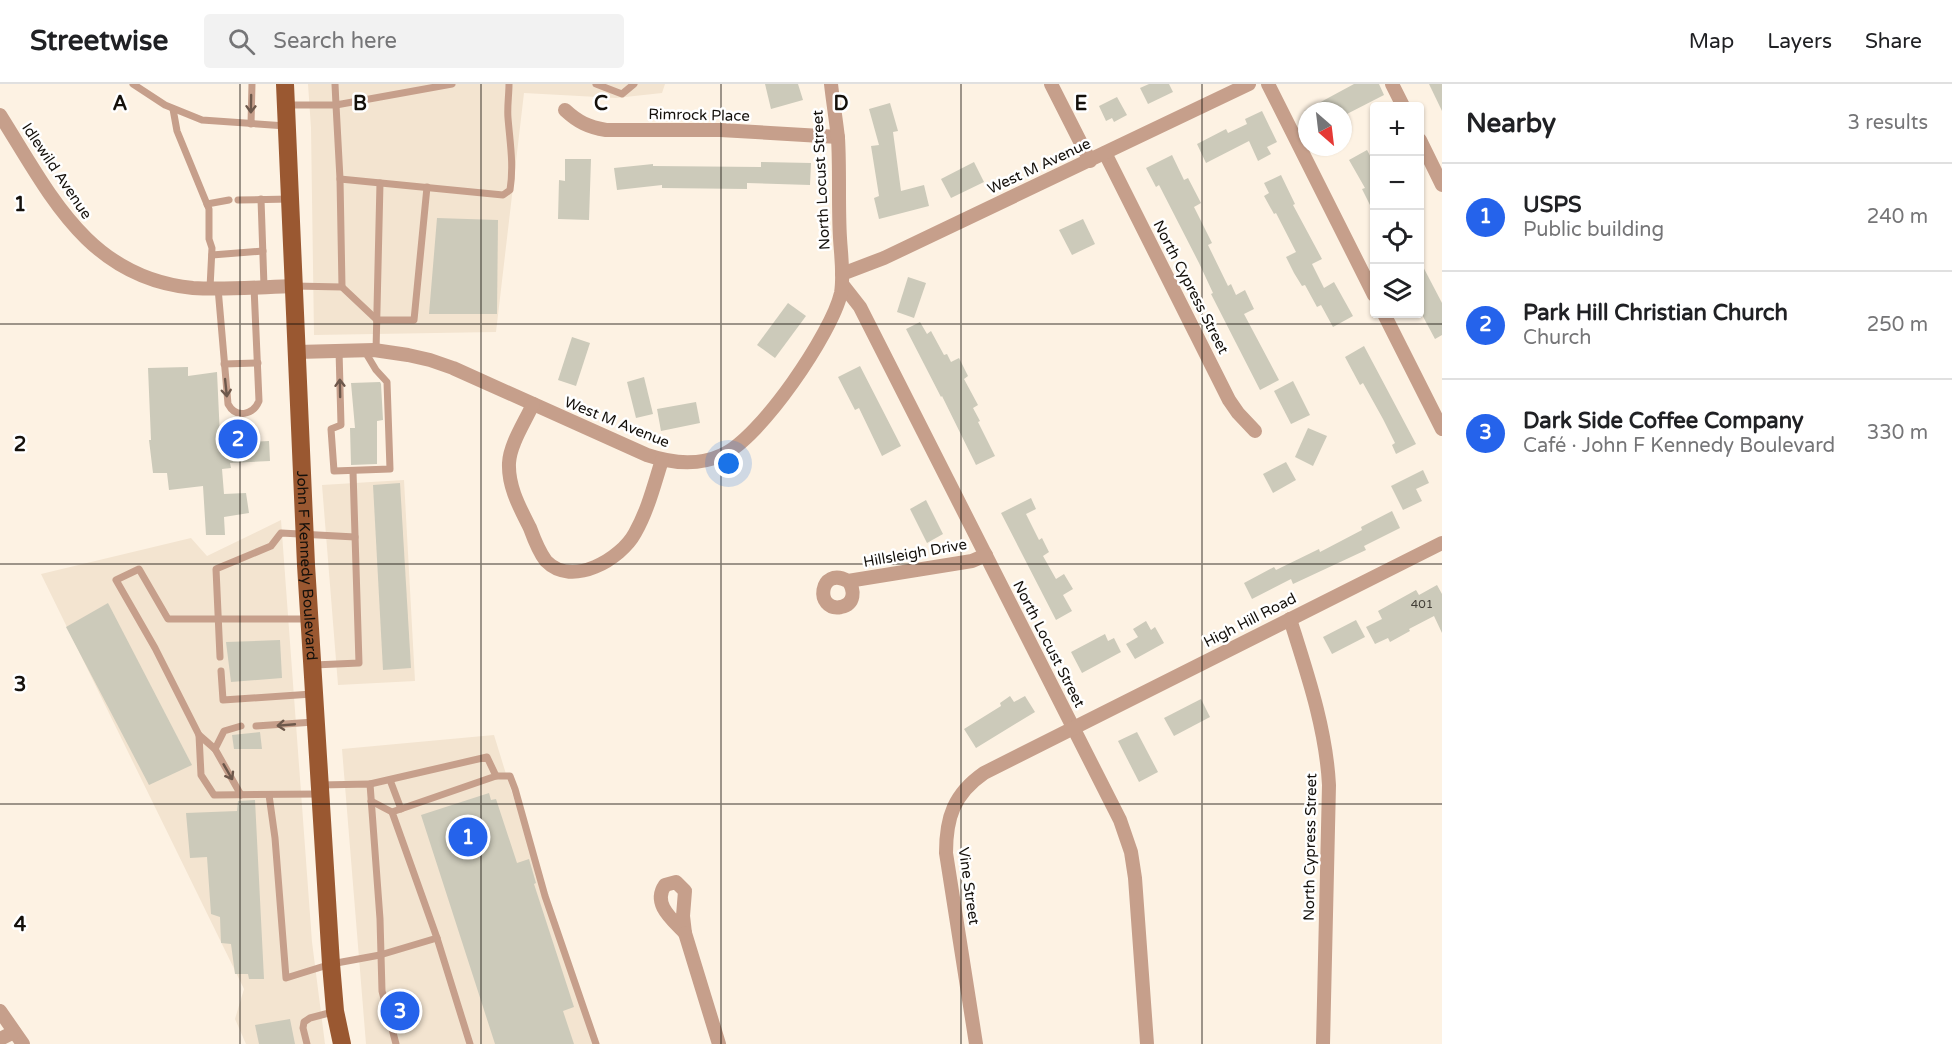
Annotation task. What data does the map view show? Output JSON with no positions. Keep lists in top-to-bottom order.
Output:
{
  "streets": {
    "main road": ["John F Kennedy Boulevard"],
    "street": [
      "Rimrock Place",
      "West M Avenue",
      "Idlewild Avenue",
      "North Locust Street",
      "North Cypress Street",
      "Hillsleigh Drive",
      "High Hill Road",
      "Vine Street"
    ]
  },
  "crossings": [
    ["Rimrock Place", "North Locust Street"],
    ["West M Avenue", "North Locust Street"],
    ["West M Avenue", "North Cypress Street"],
    ["West M Avenue", "John F Kennedy Boulevard"],
    ["Idlewild Avenue", "John F Kennedy Boulevard"],
    ["North Locust Street", "Hillsleigh Drive"],
    ["North Locust Street", "High Hill Road"],
    ["North Locust Street", "Vine Street"],
    ["North Cypress Street", "High Hill Road"],
    ["High Hill Road", "Vine Street"]
  ],
  "house_numbers": ["401"],
  "north": "bottom right",
  "page": {
    "header": "Streetwise",
    "search": "Search here",
    "nav": ["Map", "Layers", "Share"],
    "heading": ["Nearby", "3 results"],
    "map_buttons": ["+", "−"],
    "list": [
      {
        "mark": "1",
        "name": "USPS",
        "note": "Public building",
        "value": "240 m"
      },
      {
        "mark": "2",
        "name": "Park Hill Christian Church",
        "note": "Church",
        "value": "250 m"
      },
      {
        "mark": "3",
        "name": "Dark Side Coffee Company",
        "note": "Café · John F Kennedy Boulevard",
        "value": "330 m"
      }
    ],
    "pins": ["2", "1", "3"]
  },
  "grid": {
    "columns": [
      "A",
      "B",
      "C",
      "D",
      "E"
    ],
    "rows": [
      "1",
      "2",
      "3",
      "4"
    ]
  }
}
